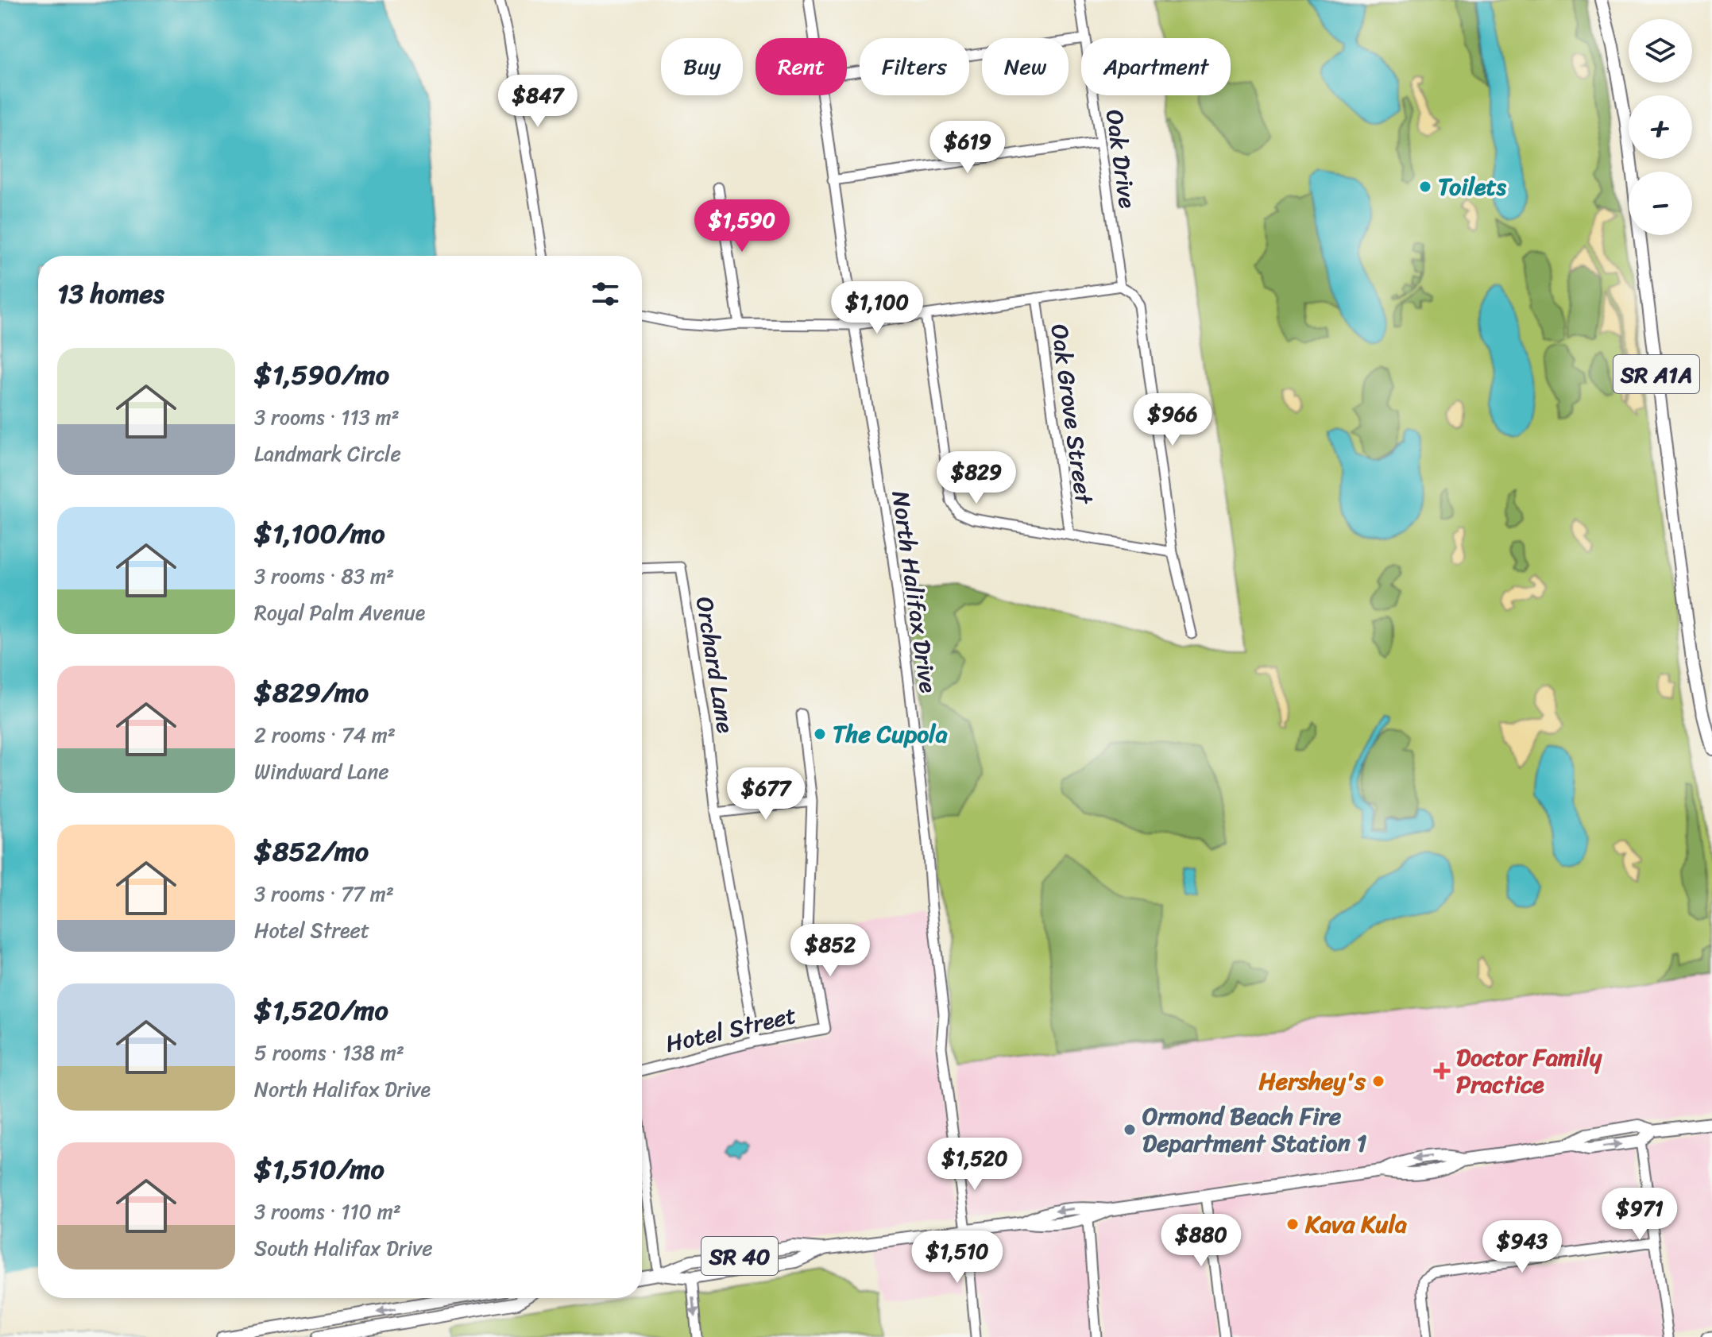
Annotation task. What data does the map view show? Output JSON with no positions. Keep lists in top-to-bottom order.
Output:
{
  "streets": {
    "main road": ["SR A1A", "SR 40"],
    "street": [
      "Oak Drive",
      "Oak Grove Street",
      "North Halifax Drive",
      "Orchard Lane",
      "Hotel Street"
    ]
  },
  "crossings": [
    ["North Halifax Drive", "SR 40"],
    ["Orchard Lane", "Hotel Street"]
  ],
  "places": {
    "other": [
      "Toilets",
      "The Cupola",
      "Hershey's",
      "Ormond Beach Fire Department Station 1",
      "Kava Kula"
    ],
    "health": ["Doctor Family Practice"]
  },
  "page": {
    "map_buttons": ["+", "−"],
    "chip": [
      "Buy",
      "Rent",
      "Filters",
      "New",
      "Apartment"
    ],
    "price": [
      "$847",
      "$619",
      "$1,590",
      "$1,100",
      "$966",
      "$829",
      "$677",
      "$852",
      "$1,520",
      "$971",
      "$880",
      "$943",
      "$1,510"
    ],
    "heading": "13 homes",
    "list": [
      {
        "name": "$1,590/mo",
        "note": "3 rooms · 113 m² · Landmark Circle"
      },
      {
        "name": "$1,100/mo",
        "note": "3 rooms · 83 m² · Royal Palm Avenue"
      },
      {
        "name": "$829/mo",
        "note": "2 rooms · 74 m² · Windward Lane"
      },
      {
        "name": "$852/mo",
        "note": "3 rooms · 77 m² · Hotel Street"
      },
      {
        "name": "$1,520/mo",
        "note": "5 rooms · 138 m² · North Halifax Drive"
      },
      {
        "name": "$1,510/mo",
        "note": "3 rooms · 110 m² · South Halifax Drive"
      }
    ]
  }
}
